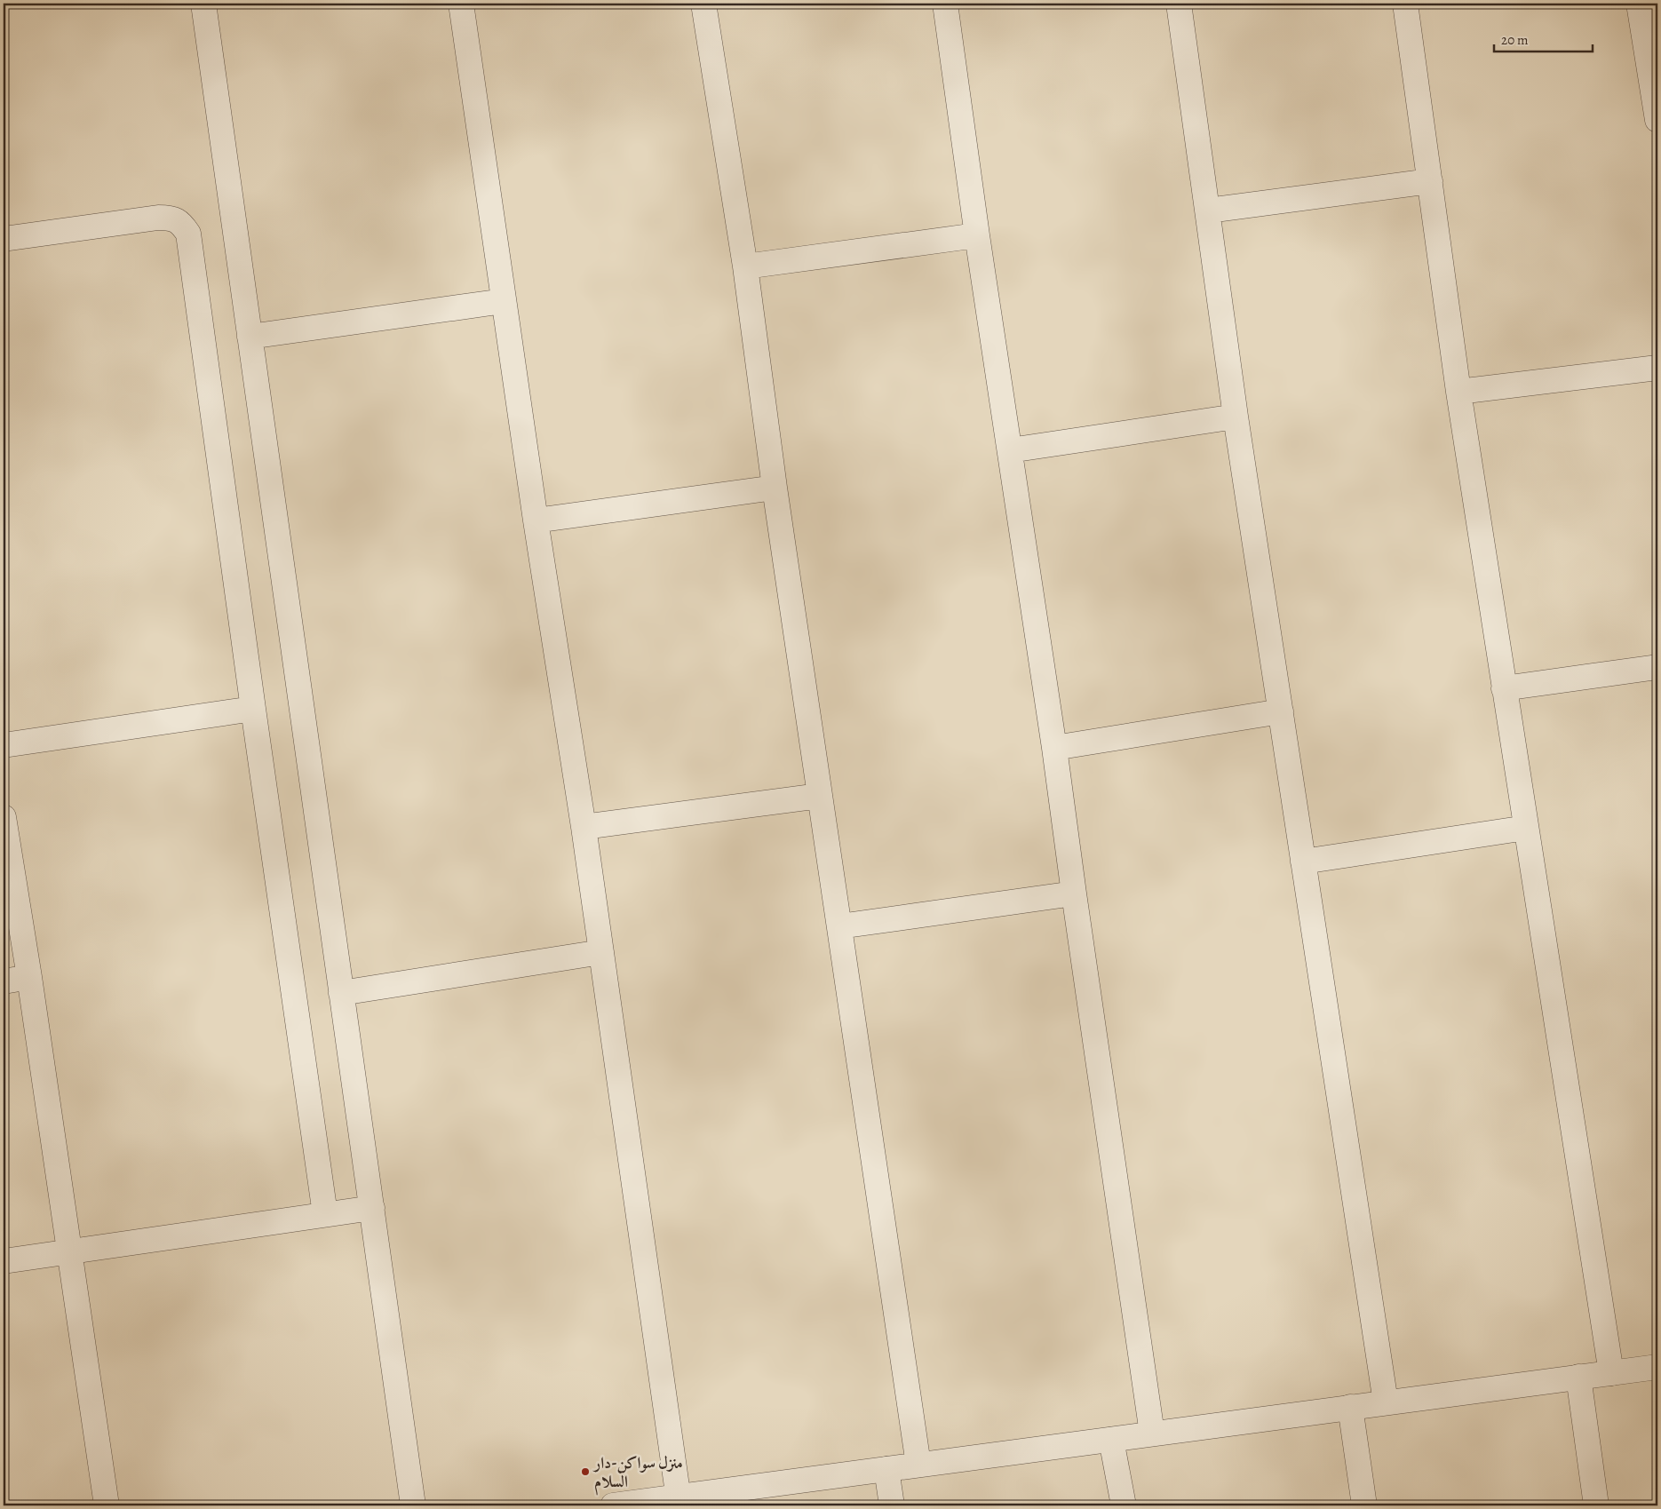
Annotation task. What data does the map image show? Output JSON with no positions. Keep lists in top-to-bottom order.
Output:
{
  "places": ["منزل سواكن-دار السلام"],
  "scale_bar": "20 m"
}
